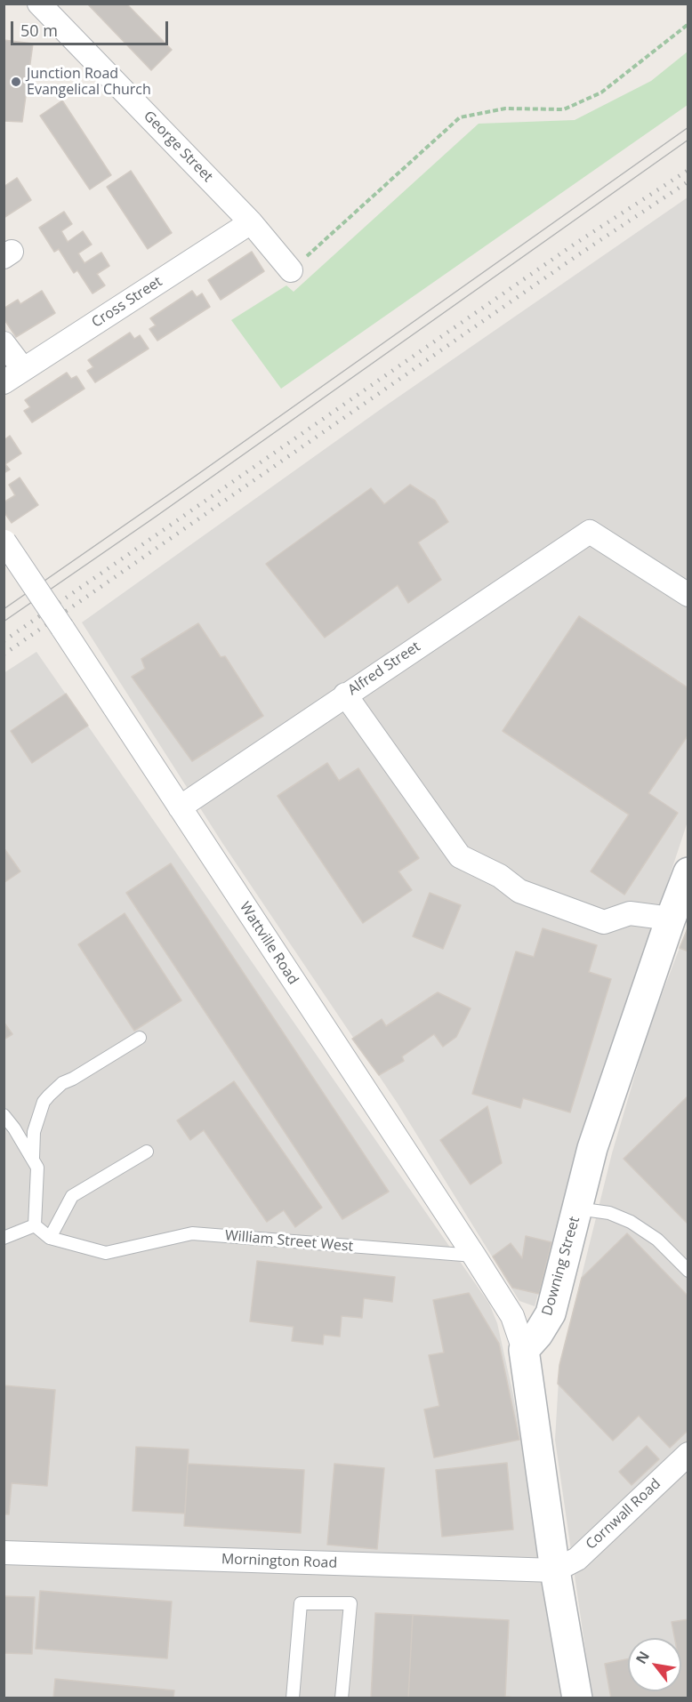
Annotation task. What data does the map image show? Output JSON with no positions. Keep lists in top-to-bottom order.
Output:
{
  "streets": {
    "street": [
      "George Street",
      "Cross Street",
      "Alfred Street",
      "Wattville Road",
      "Downing Street",
      "Cornwall Road",
      "Mornington Road"
    ],
    "lane": ["William Street West"]
  },
  "crossings": [
    ["George Street", "Cross Street"],
    ["Alfred Street", "Wattville Road"],
    ["Wattville Road", "William Street West"],
    ["Wattville Road", "Downing Street"],
    ["Cornwall Road", "Mornington Road"]
  ],
  "places": ["Junction Road Evangelical Church"],
  "scale_bar": "50 m",
  "north": "top left"
}
